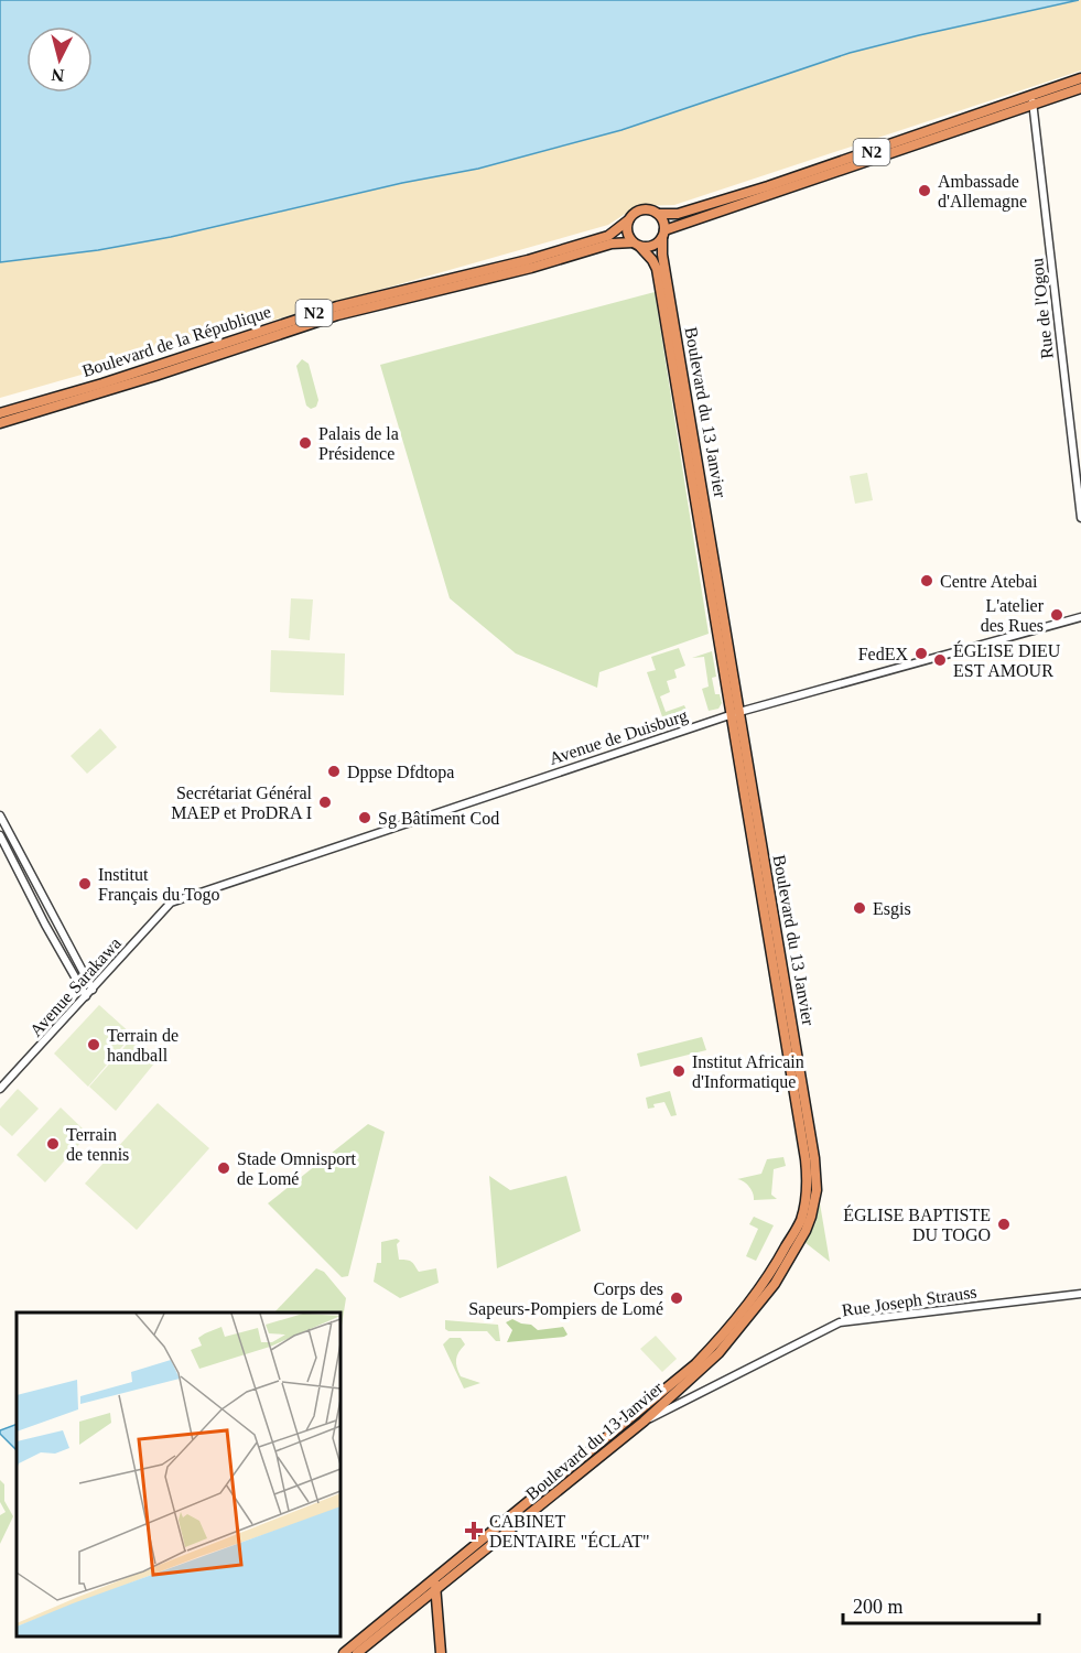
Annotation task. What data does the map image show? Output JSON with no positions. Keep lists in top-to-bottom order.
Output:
{
  "streets": {
    "highway": ["N2", "Boulevard de la République", "Boulevard du 13 Janvier"],
    "street": [
      "Rue de l'Ogou",
      "Avenue de Duisburg",
      "Avenue Sarakawa",
      "Rue Joseph Strauss"
    ]
  },
  "crossings": [
    ["N2", "Rue de l'Ogou"],
    ["N2", "Boulevard de la République"],
    ["N2", "Boulevard du 13 Janvier"],
    ["Boulevard de la République", "Boulevard du 13 Janvier"],
    ["Boulevard du 13 Janvier", "Avenue de Duisburg"],
    ["Boulevard du 13 Janvier", "Rue Joseph Strauss"],
    ["Avenue de Duisburg", "Avenue Sarakawa"]
  ],
  "places": {
    "other": [
      "Ambassade d'Allemagne",
      "Palais de la Présidence",
      "Centre Atebai",
      "L'atelier des Rues",
      "FedEX",
      "ÉGLISE DIEU EST AMOUR",
      "Dppse Dfdtopa",
      "Secrétariat Général MAEP et ProDRA I",
      "Sg Bâtiment Cod",
      "Institut Français du Togo",
      "Esgis",
      "Terrain de handball",
      "Institut Africain d'Informatique",
      "Terrain de tennis",
      "Stade Omnisport de Lomé",
      "ÉGLISE BAPTISTE DU TOGO",
      "Corps des Sapeurs-Pompiers de Lomé"
    ],
    "health": ["CABINET DENTAIRE \"ÉCLAT\""]
  },
  "scale_bar": "200 m",
  "north": "bottom"
}
